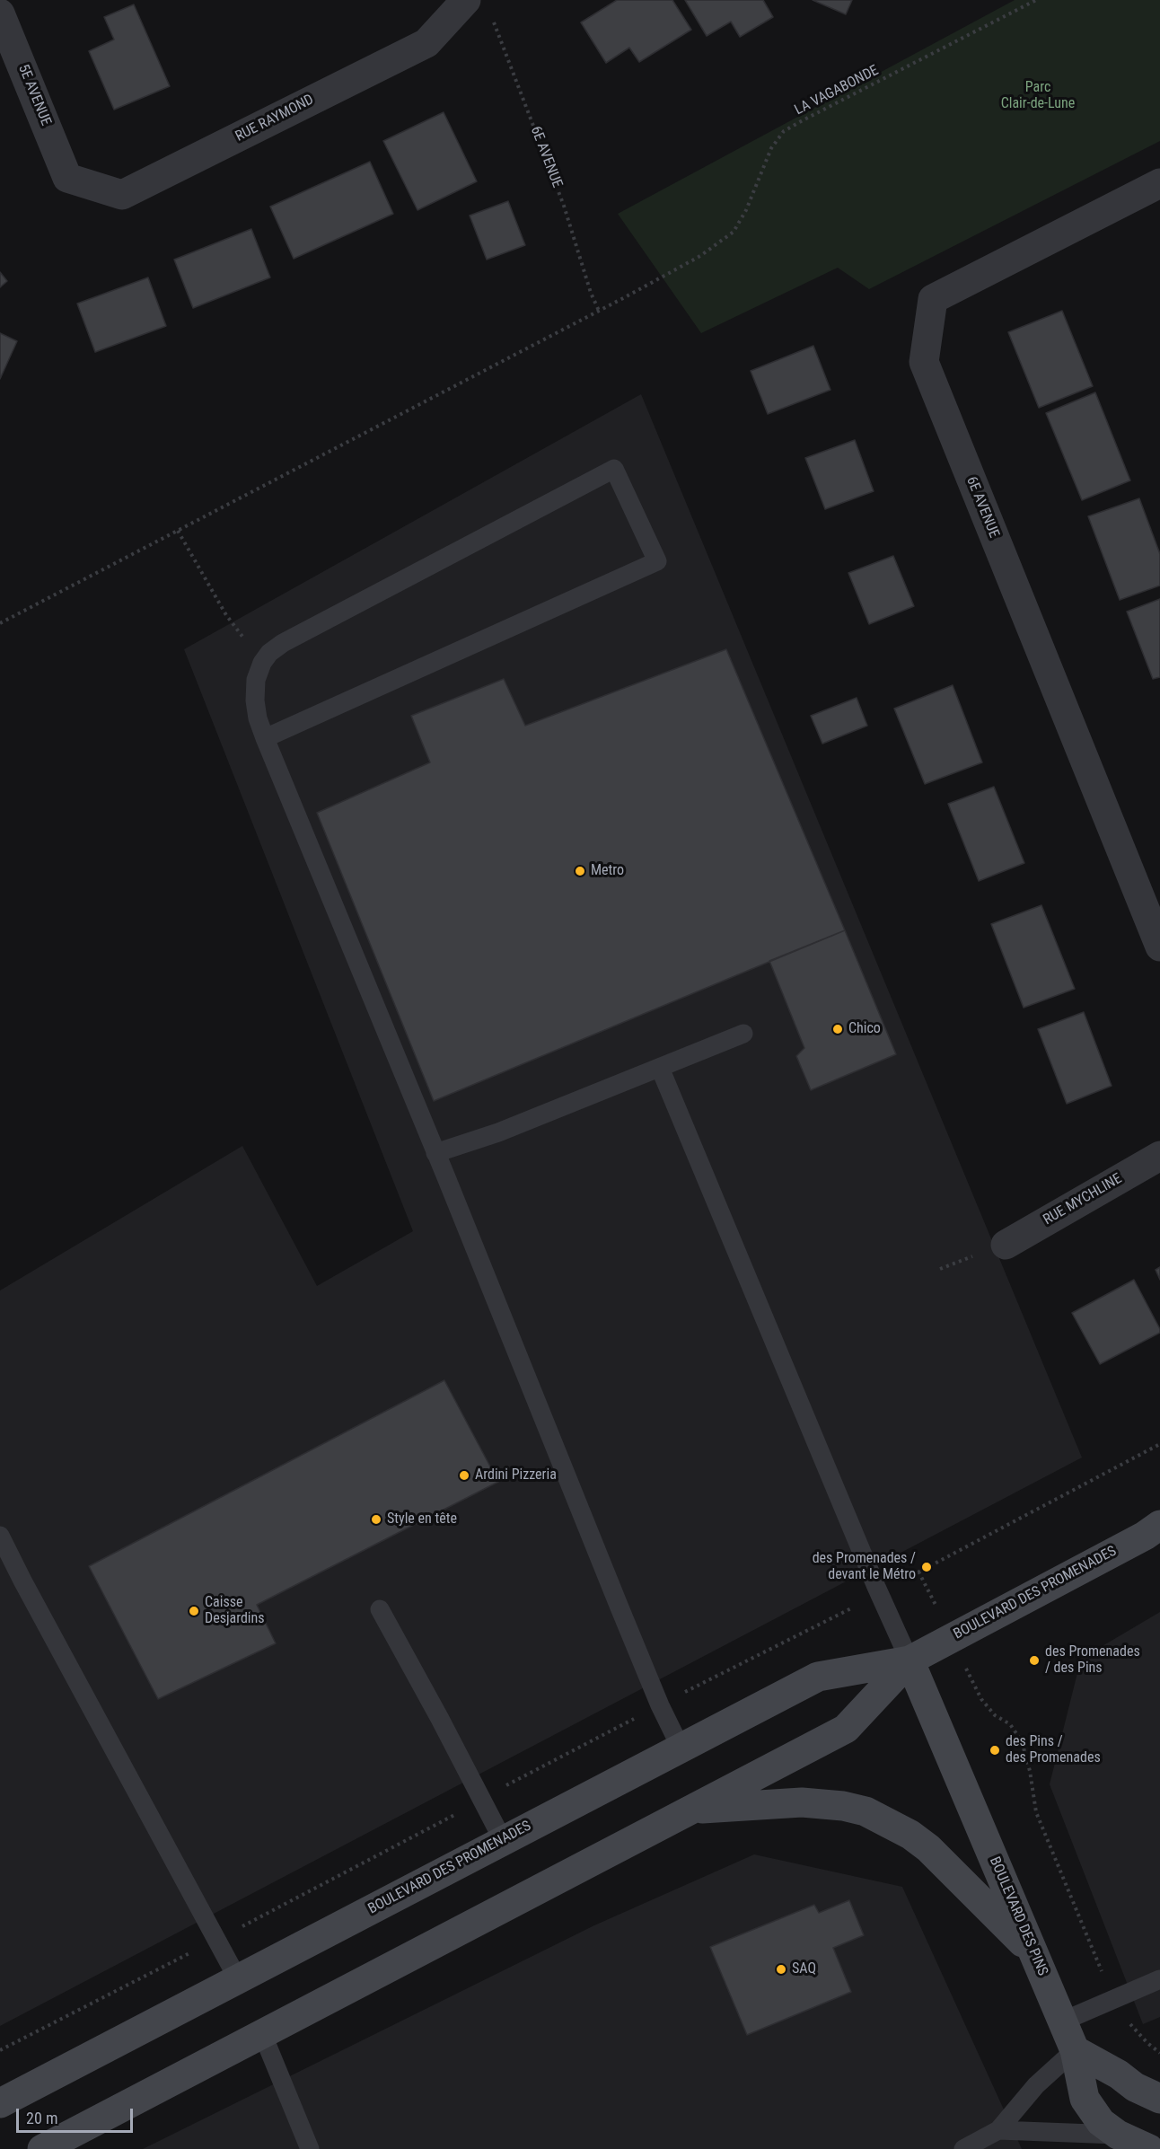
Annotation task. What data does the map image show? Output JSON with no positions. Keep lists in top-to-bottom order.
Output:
{
  "streets": {
    "street": [
      "5E AVENUE",
      "RUE RAYMOND",
      "6E AVENUE",
      "RUE MYCHLINE",
      "BOULEVARD DES PROMENADES",
      "BOULEVARD DES PINS"
    ],
    "path": ["LA VAGABONDE"]
  },
  "crossings": [
    ["LA VAGABONDE", "6E AVENUE"],
    ["5E AVENUE", "RUE RAYMOND"],
    ["RUE RAYMOND", "6E AVENUE"],
    ["BOULEVARD DES PROMENADES", "BOULEVARD DES PINS"]
  ],
  "parks": ["Parc Clair-de-Lune"],
  "places": [
    "Metro",
    "Chico",
    "Ardini Pizzeria",
    "Style en tête",
    "des Promenades / devant le Métro",
    "Caisse Desjardins",
    "des Promenades / des Pins",
    "des Pins / des Promenades",
    "SAQ"
  ],
  "scale_bar": "20 m"
}
